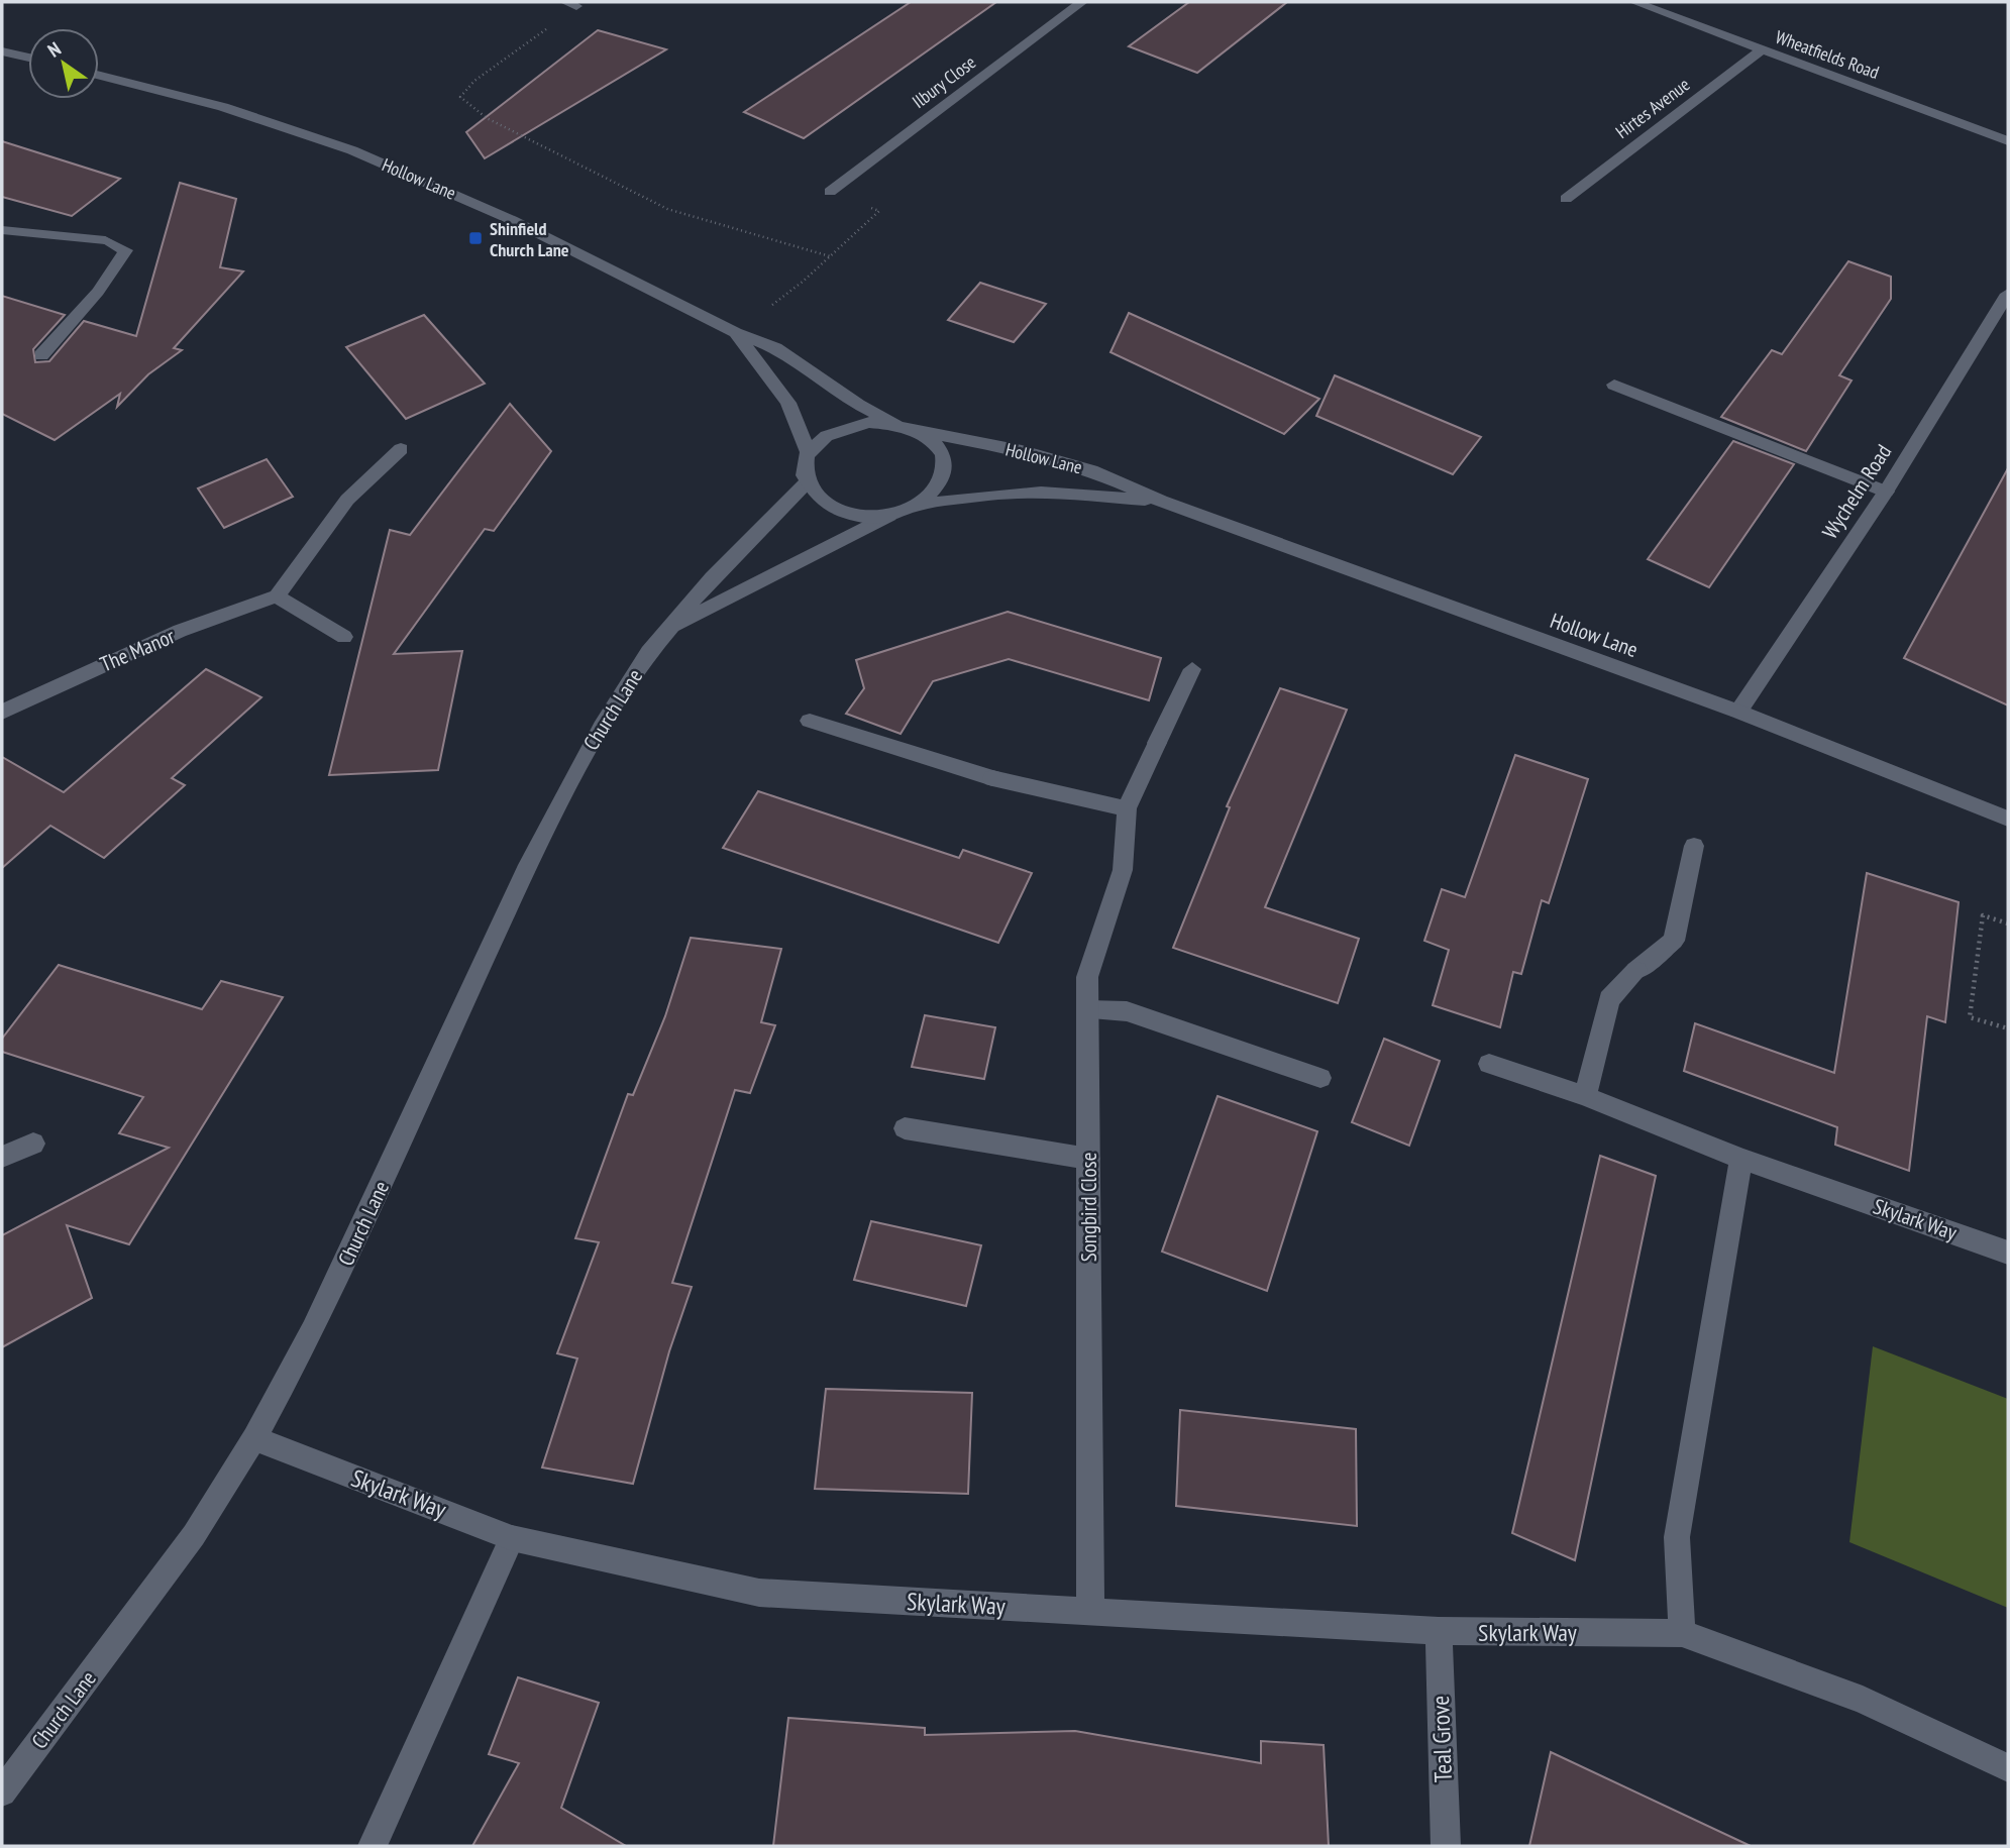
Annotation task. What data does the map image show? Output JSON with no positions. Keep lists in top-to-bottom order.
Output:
{
  "streets": {
    "street": [
      "Wheatfields Road",
      "Ilbury Close",
      "Hirtes Avenue",
      "Hollow Lane",
      "Wychelm Road",
      "The Manor",
      "Church Lane",
      "Songbird Close",
      "Skylark Way",
      "Teal Grove"
    ]
  },
  "crossings": [
    ["Wheatfields Road", "Hirtes Avenue"],
    ["Hollow Lane", "Wychelm Road"],
    ["Hollow Lane", "Church Lane"],
    ["Church Lane", "Skylark Way"],
    ["Songbird Close", "Skylark Way"],
    ["Skylark Way", "Teal Grove"]
  ],
  "places": {
    "transit": ["Shinfield Church Lane"]
  },
  "north": "top left"
}
